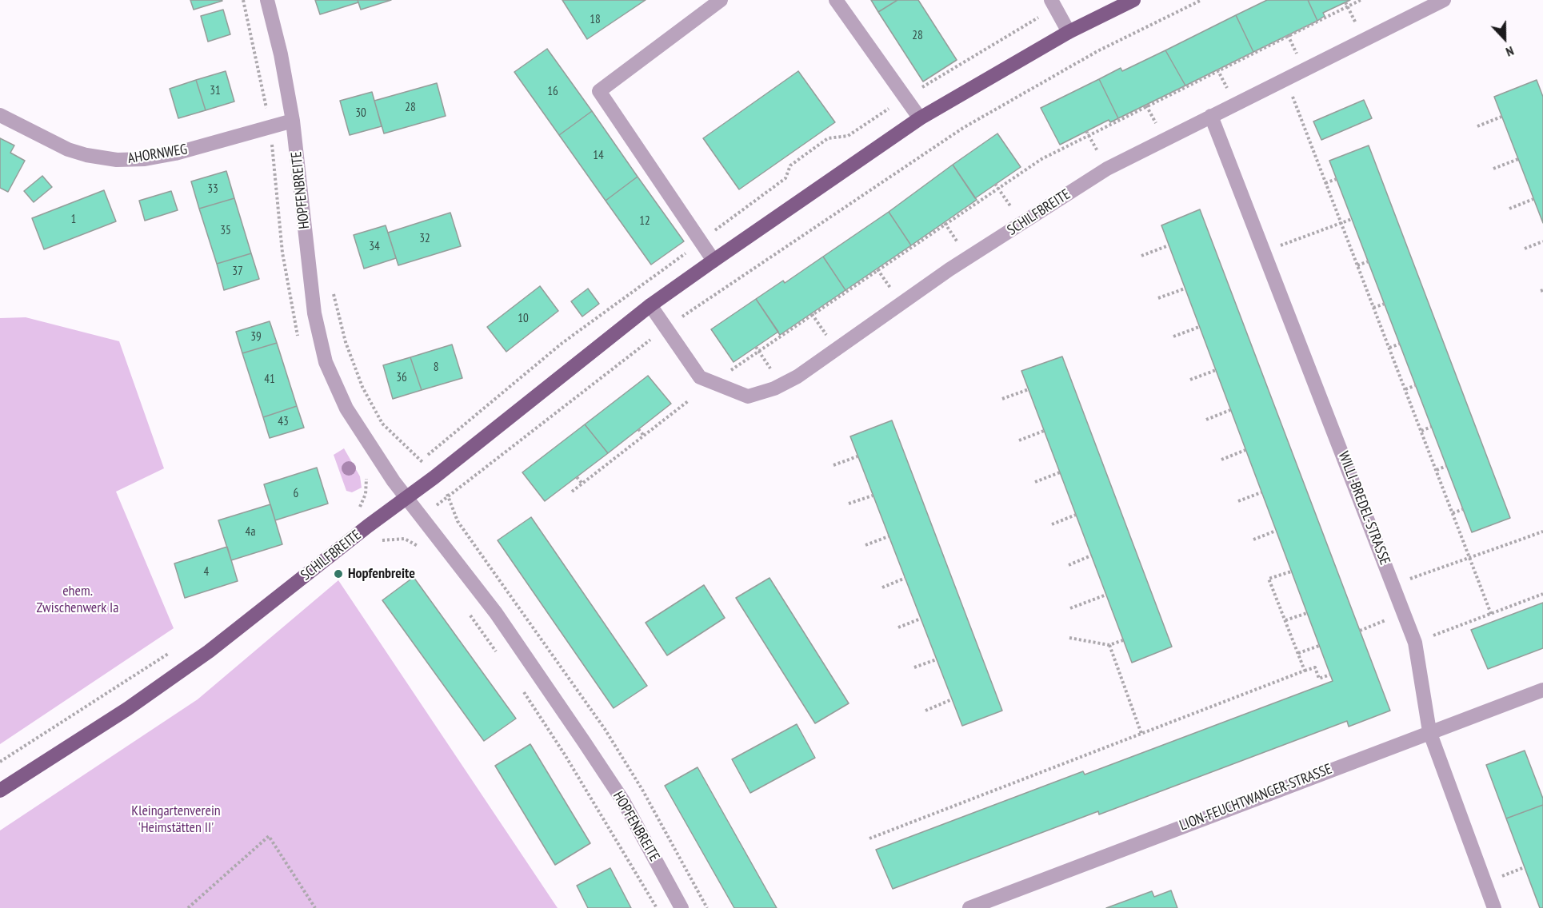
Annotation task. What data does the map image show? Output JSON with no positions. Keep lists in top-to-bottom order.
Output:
{
  "streets": {
    "main road": ["SCHILFBREITE"],
    "street": [
      "AHORNWEG",
      "HOPFENBREITE",
      "WILLI-BREDEL-STRASSE",
      "LION-FEUCHTWANGER-STRASSE"
    ]
  },
  "crossings": [
    ["AHORNWEG", "HOPFENBREITE"],
    ["HOPFENBREITE", "SCHILFBREITE"],
    ["SCHILFBREITE", "WILLI-BREDEL-STRASSE"],
    ["WILLI-BREDEL-STRASSE", "LION-FEUCHTWANGER-STRASSE"]
  ],
  "parks": ["ehem. Zwischenwerk Ia", "Kleingartenverein 'Heimstätten II'"],
  "places": ["Hopfenbreite"],
  "house_numbers": [
    "18",
    "28",
    "31",
    "16",
    "28",
    "30",
    "14",
    "33",
    "1",
    "12",
    "35",
    "32",
    "34",
    "37",
    "10",
    "39",
    "8",
    "36",
    "41",
    "43",
    "6",
    "4a",
    "4"
  ],
  "north": "bottom"
}
